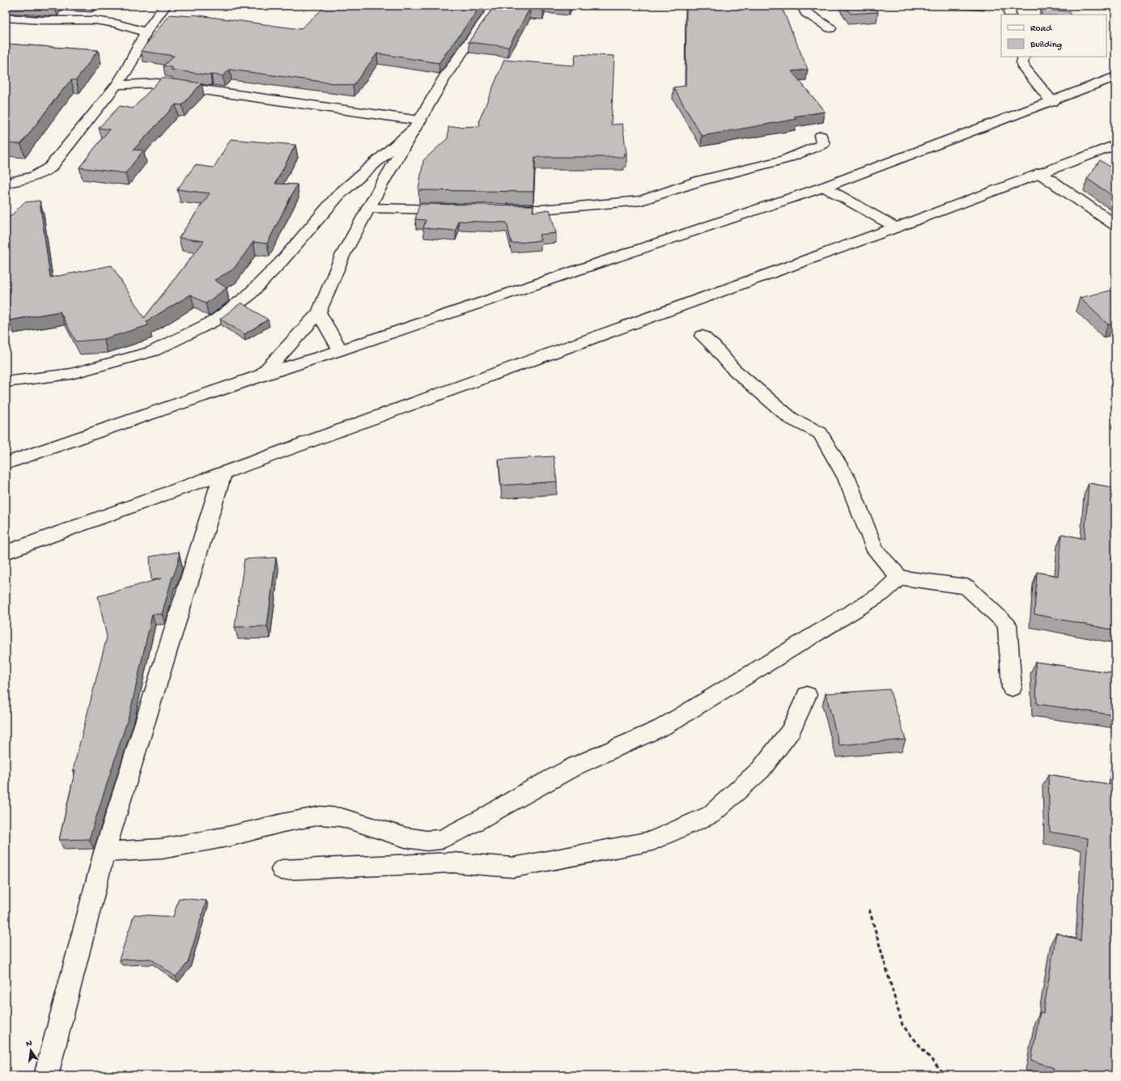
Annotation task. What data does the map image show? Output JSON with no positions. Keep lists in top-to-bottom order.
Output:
{
  "legend": ["Road", "Building"],
  "north": "top"
}
